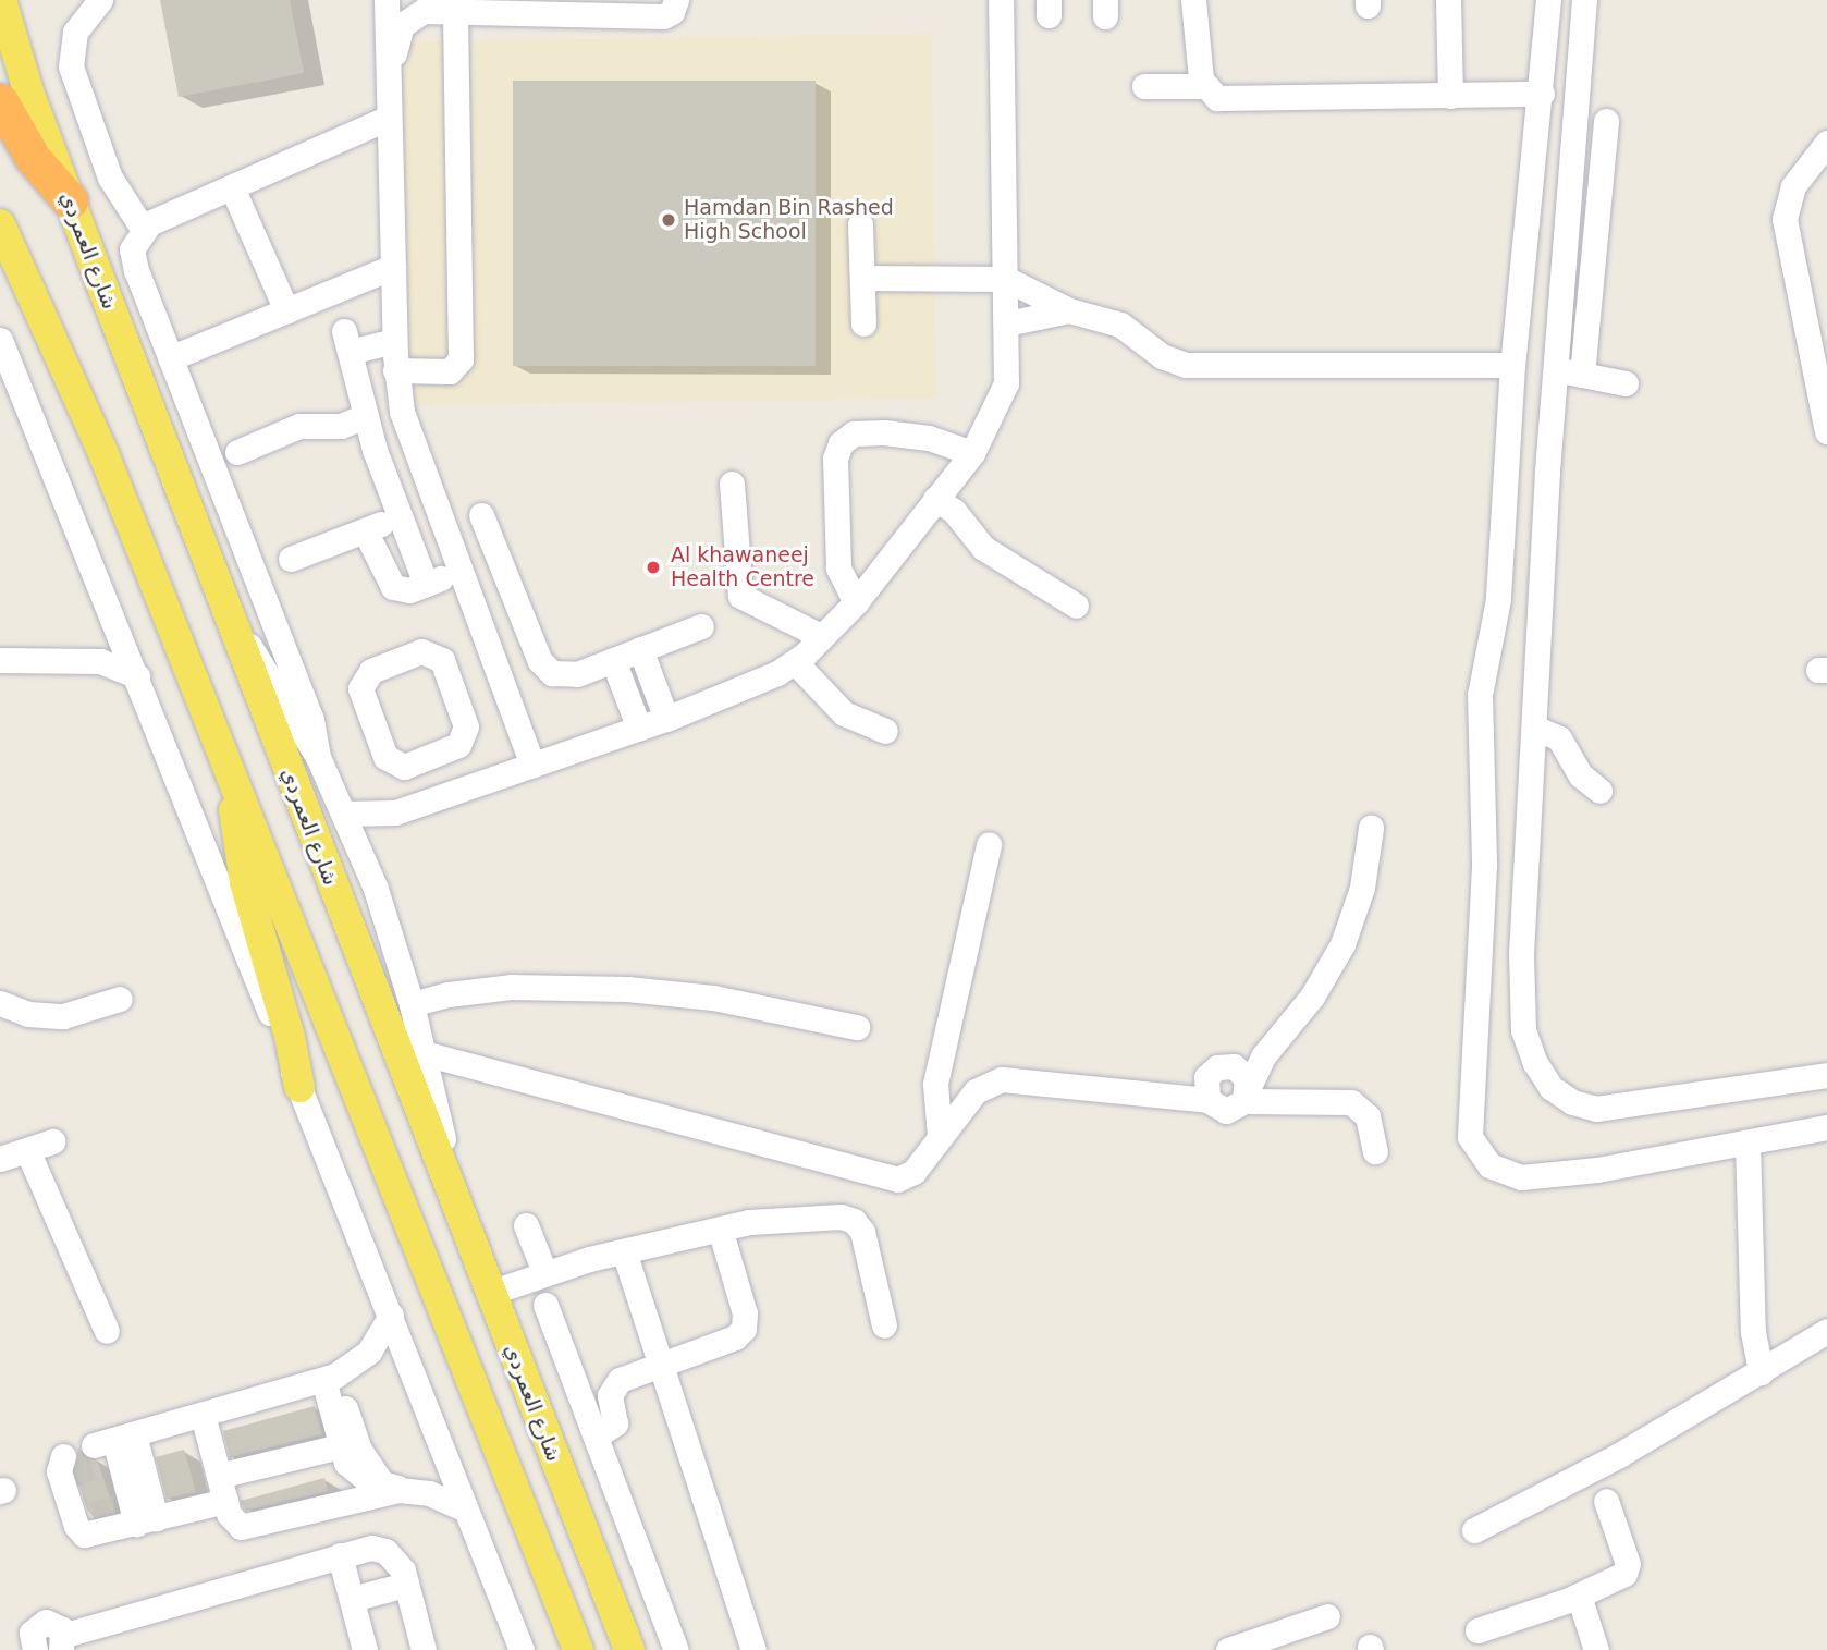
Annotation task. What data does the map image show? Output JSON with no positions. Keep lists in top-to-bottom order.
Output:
{
  "streets": {
    "main road": ["شارع العمردي"]
  },
  "places": ["Hamdan Bin Rashed High School", "Al khawaneej Health Centre"]
}
